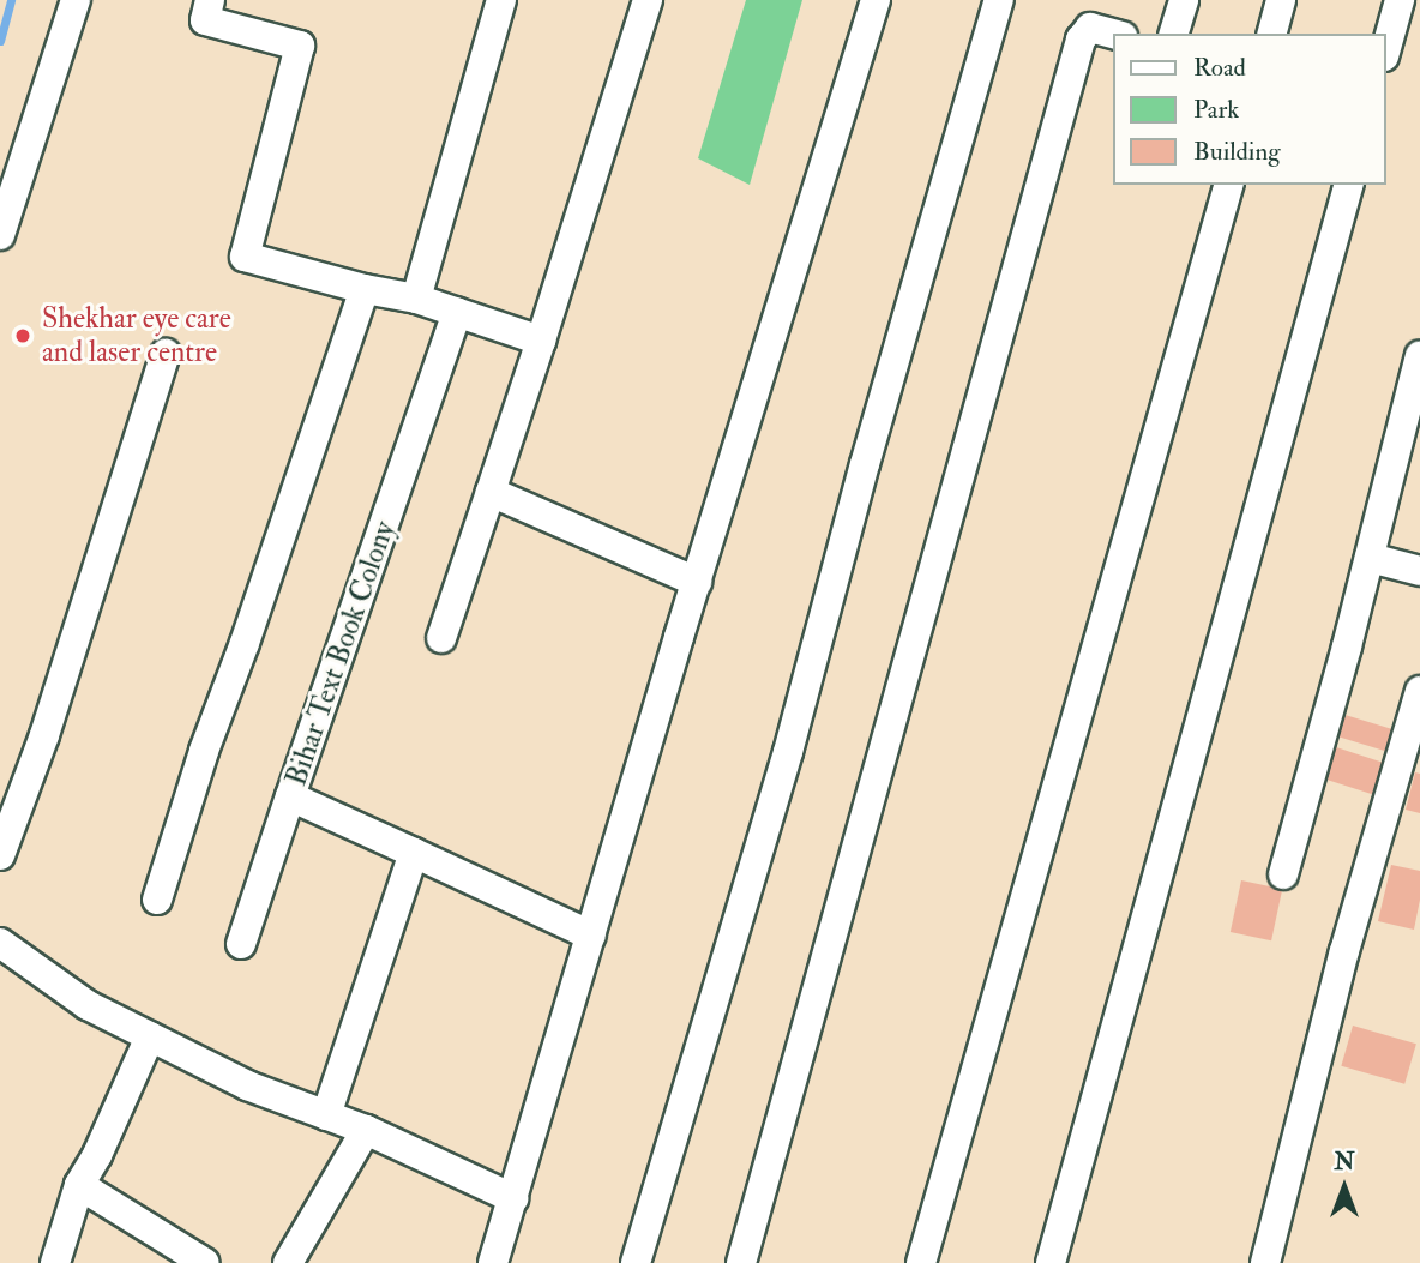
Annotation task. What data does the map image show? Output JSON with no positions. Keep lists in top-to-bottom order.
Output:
{
  "streets": {
    "street": ["Bihar Text Book Colony"]
  },
  "places": ["Shekhar eye care and laser centre"],
  "legend": ["Road", "Park", "Building"],
  "north": "top"
}
